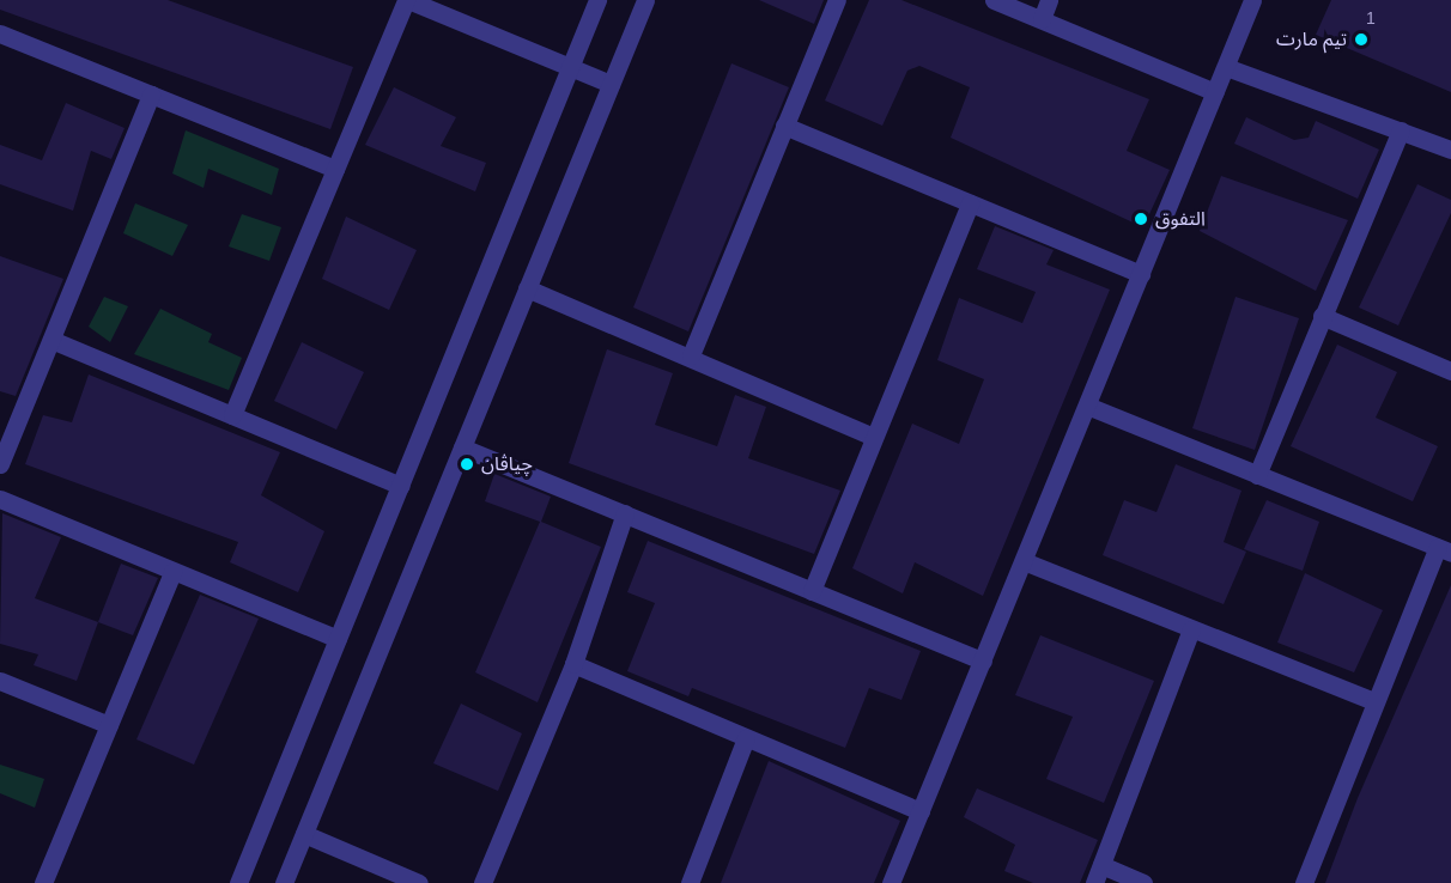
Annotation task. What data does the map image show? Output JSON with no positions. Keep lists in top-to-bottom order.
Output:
{
  "places": ["تيم مارت", "التفوق", "چياڤان"],
  "house_numbers": ["1"]
}
